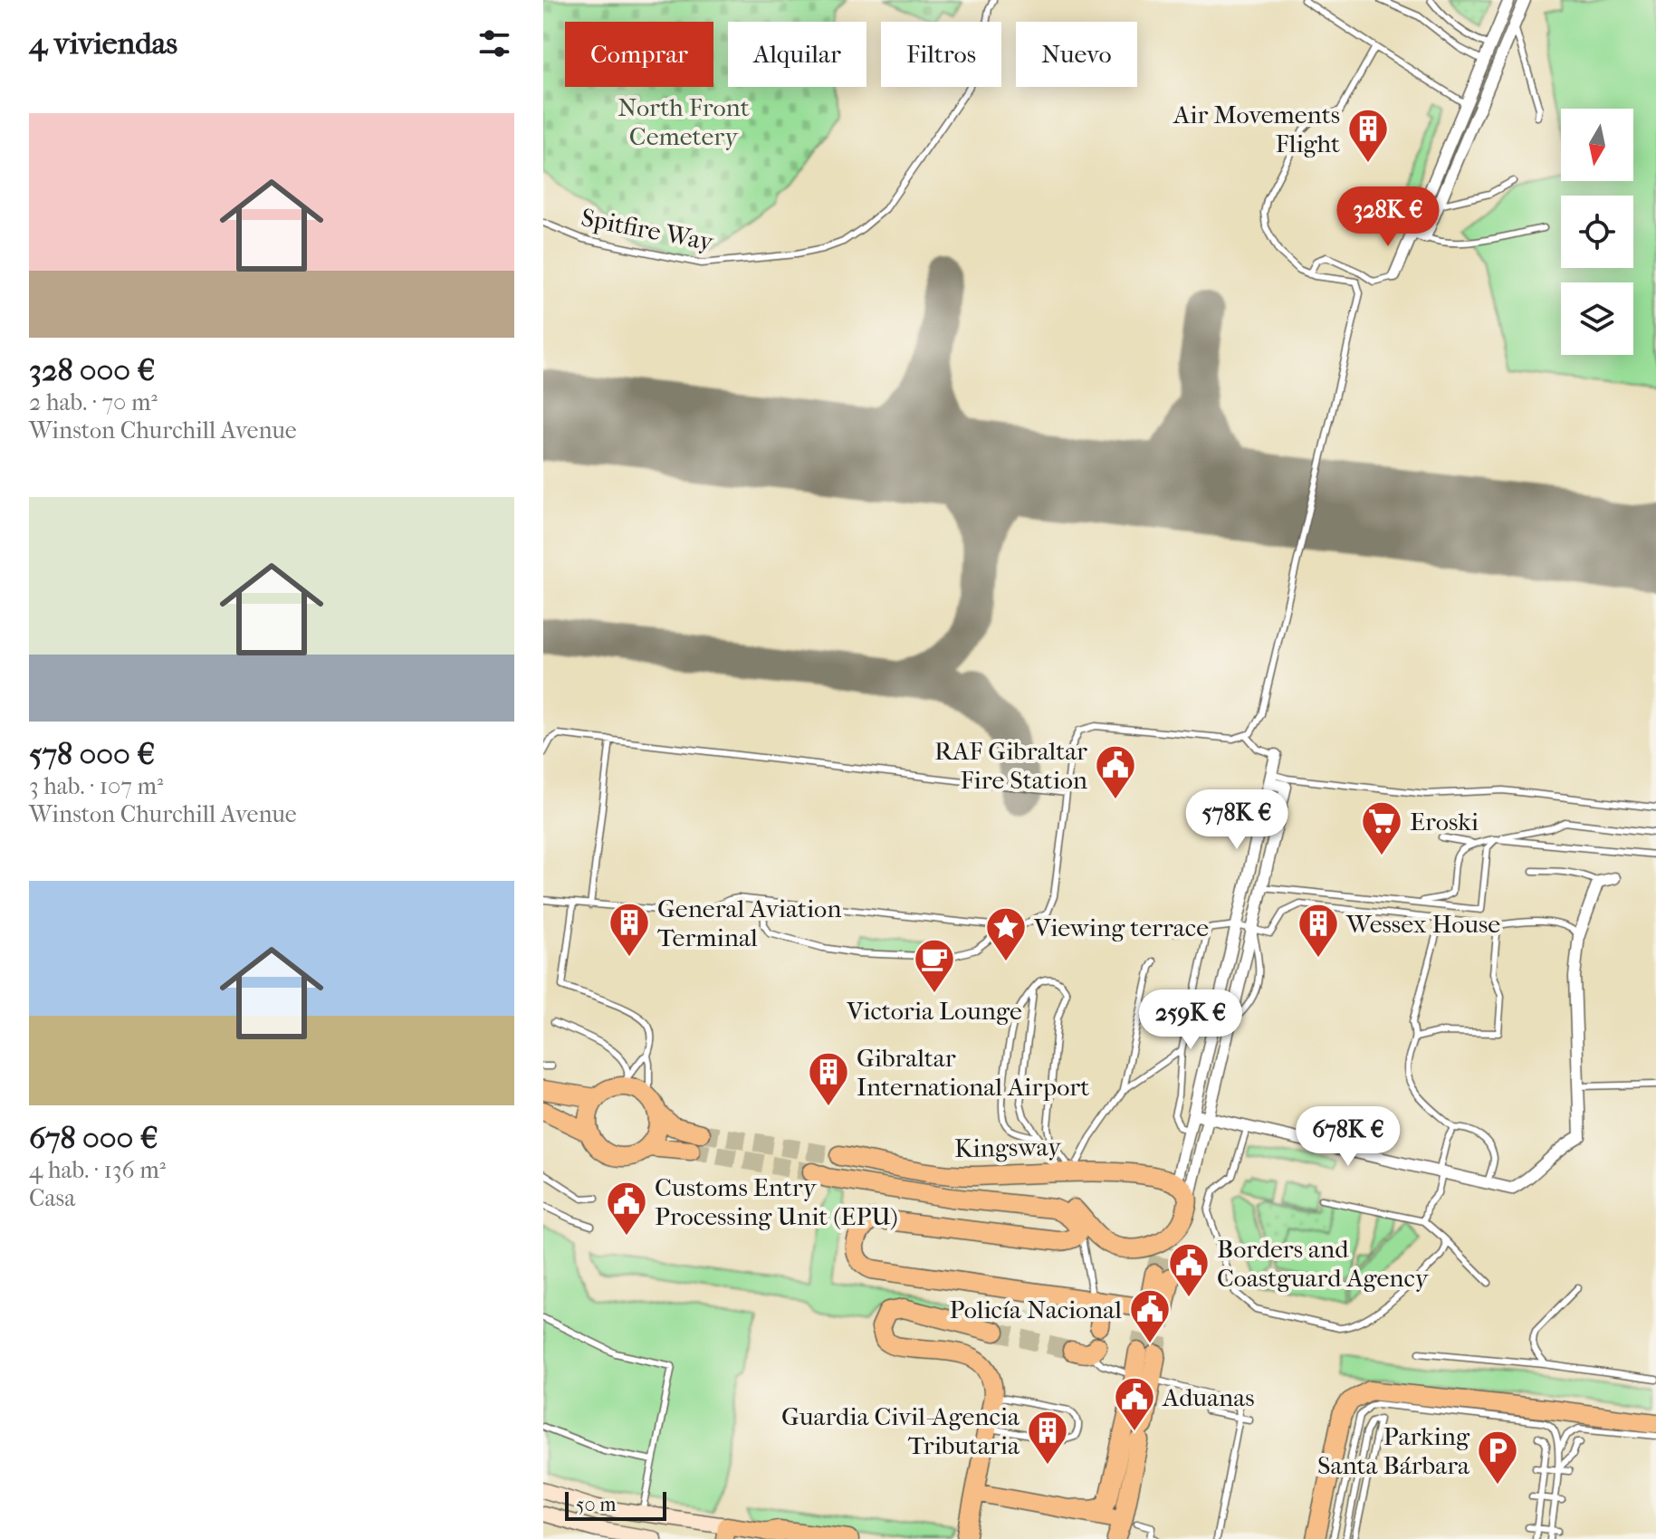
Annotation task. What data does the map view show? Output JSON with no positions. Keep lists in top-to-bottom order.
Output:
{
  "streets": {
    "highway": ["Kingsway"],
    "lane": ["Spitfire Way"]
  },
  "parks": ["North Front Cemetery"],
  "places": {
    "building": [
      "Air Movements Flight",
      "General Aviation Terminal",
      "Wessex House",
      "Gibraltar International Airport",
      "Guardia Civil-Agencia Tributaria"
    ],
    "public building": [
      "RAF Gibraltar Fire Station",
      "Customs Entry Processing Unit (EPU)",
      "Borders and Coastguard Agency",
      "Policía Nacional",
      "Aduanas"
    ],
    "supermarket": ["Eroski"],
    "place": ["Viewing terrace"],
    "cafe": ["Victoria Lounge"],
    "parking": ["Parking Santa Bárbara"]
  },
  "scale_bar": "50 m",
  "north": "bottom",
  "page": {
    "heading": "4 viviendas",
    "chip": [
      "Comprar",
      "Alquilar",
      "Filtros",
      "Nuevo"
    ],
    "list": [
      {
        "name": "328 000 €",
        "note": "2 hab. · 70 m² · Winston Churchill Avenue"
      },
      {
        "name": "578 000 €",
        "note": "3 hab. · 107 m² · Winston Churchill Avenue"
      },
      {
        "name": "678 000 €",
        "note": "4 hab. · 136 m² · Casa"
      }
    ],
    "price": [
      "328K €",
      "578K €",
      "259K €",
      "678K €"
    ],
    "scale": "50 m"
  }
}
